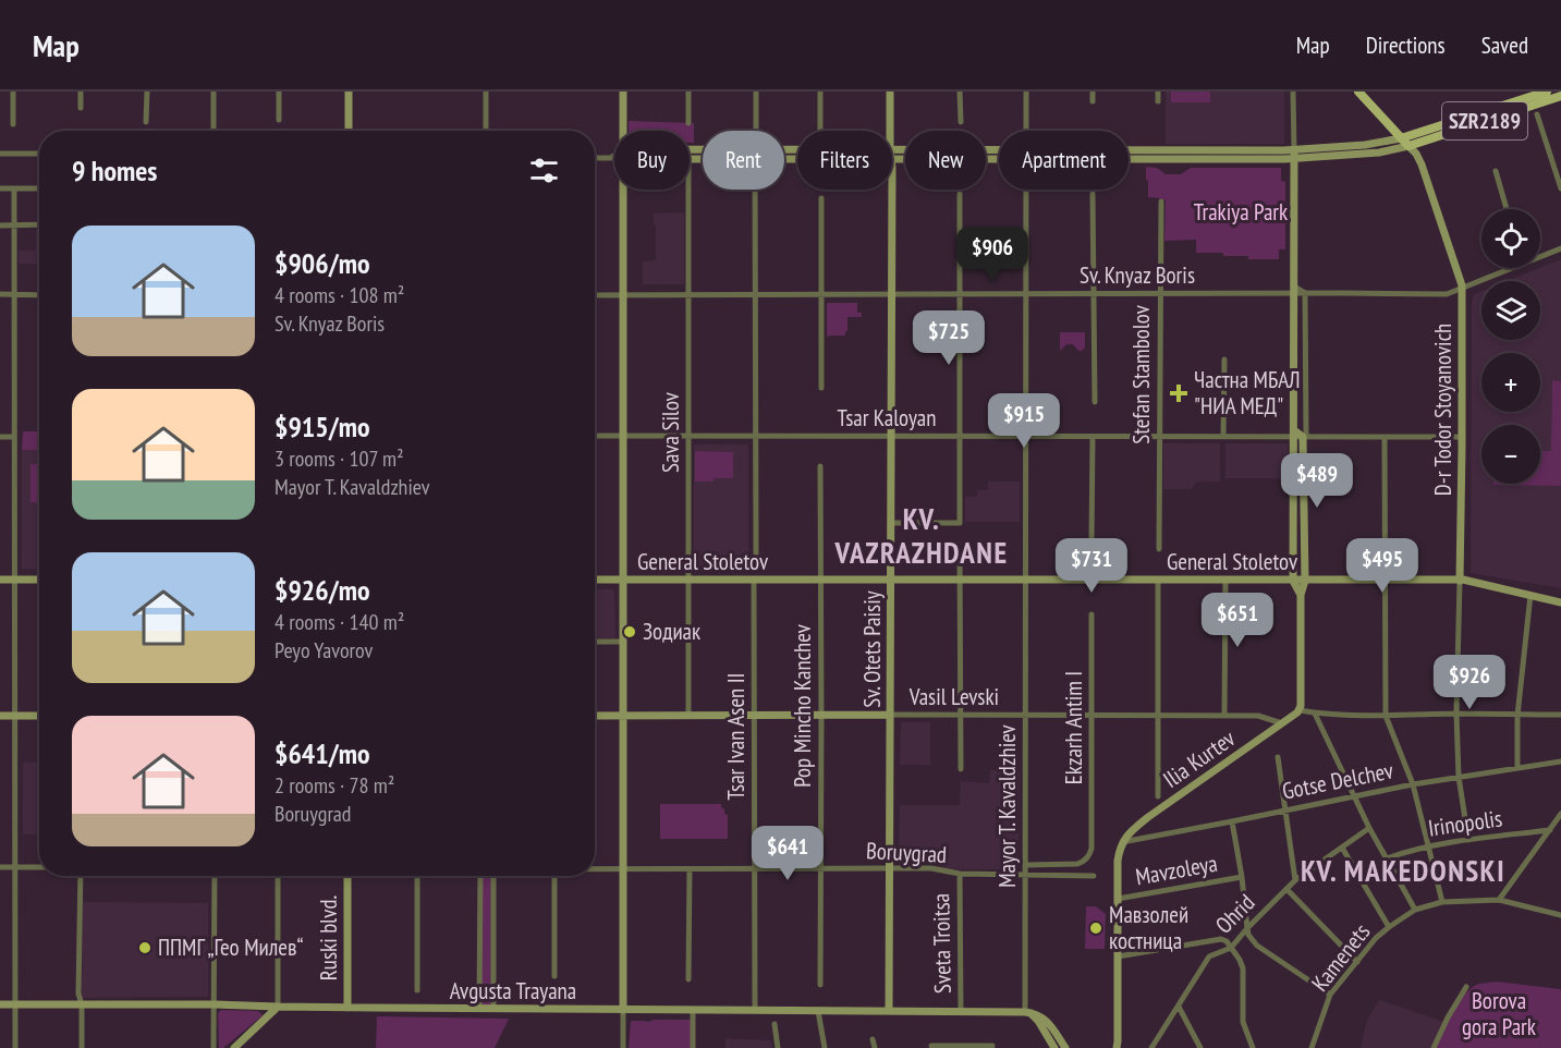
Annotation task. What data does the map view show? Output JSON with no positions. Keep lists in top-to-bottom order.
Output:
{
  "streets": {
    "main road": ["SZR2189"],
    "street": [
      "Sv. Knyaz Boris",
      "Stefan Stambolov",
      "D-r Todor Stoyanovich",
      "Tsar Kaloyan",
      "Sava Silov",
      "General Stoletov",
      "Sv. Otets Paisiy",
      "Vasil Levski",
      "Pop Mincho Kanchev",
      "Ekzarh Antim I",
      "Tsar Ivan Asen II",
      "Ilia Kurtev",
      "Gotse Delchev",
      "Mayor T. Kavaldzhiev",
      "Irinopolis",
      "Boruygrad",
      "Mavzoleya",
      "Ohrid",
      "Ruski blvd.",
      "Sveta Troitsa",
      "Kamenets",
      "Avgusta Trayana"
    ]
  },
  "crossings": [
    ["SZR2189", "D-r Todor Stoyanovich"],
    ["Sv. Knyaz Boris", "Stefan Stambolov"],
    ["Sv. Knyaz Boris", "Sava Silov"],
    ["Sv. Knyaz Boris", "Sv. Otets Paisiy"],
    ["Sv. Knyaz Boris", "Mayor T. Kavaldzhiev"],
    ["Stefan Stambolov", "Tsar Kaloyan"],
    ["D-r Todor Stoyanovich", "Tsar Kaloyan"],
    ["D-r Todor Stoyanovich", "General Stoletov"],
    ["D-r Todor Stoyanovich", "Gotse Delchev"],
    ["D-r Todor Stoyanovich", "Irinopolis"],
    ["Tsar Kaloyan", "Sava Silov"],
    ["Tsar Kaloyan", "Sv. Otets Paisiy"],
    ["Tsar Kaloyan", "Mayor T. Kavaldzhiev"],
    ["Sava Silov", "General Stoletov"],
    ["Sava Silov", "Vasil Levski"],
    ["General Stoletov", "Sv. Otets Paisiy"],
    ["General Stoletov", "Pop Mincho Kanchev"],
    ["General Stoletov", "Tsar Ivan Asen II"],
    ["General Stoletov", "Mayor T. Kavaldzhiev"],
    ["Sv. Otets Paisiy", "Vasil Levski"],
    ["Sv. Otets Paisiy", "Boruygrad"],
    ["Sv. Otets Paisiy", "Avgusta Trayana"],
    ["Vasil Levski", "Pop Mincho Kanchev"],
    ["Vasil Levski", "Ekzarh Antim I"],
    ["Vasil Levski", "Tsar Ivan Asen II"],
    ["Vasil Levski", "Ilia Kurtev"],
    ["Vasil Levski", "Mayor T. Kavaldzhiev"],
    ["Pop Mincho Kanchev", "Boruygrad"],
    ["Ekzarh Antim I", "Mayor T. Kavaldzhiev"],
    ["Tsar Ivan Asen II", "Boruygrad"],
    ["Tsar Ivan Asen II", "Avgusta Trayana"],
    ["Ilia Kurtev", "Gotse Delchev"],
    ["Mayor T. Kavaldzhiev", "Boruygrad"],
    ["Mayor T. Kavaldzhiev", "Avgusta Trayana"],
    ["Boruygrad", "Sveta Troitsa"],
    ["Ruski blvd.", "Avgusta Trayana"],
    ["Sveta Troitsa", "Avgusta Trayana"]
  ],
  "districts": ["KV. VAZRAZHDANE", "KV. MAKEDONSKI"],
  "parks": ["Trakiya Park", "Borova gora Park"],
  "places": {
    "health": ["Частна МБАЛ \"НИА МЕД\""],
    "other": ["Зодиак", "Мавзолей костница", "ППМГ „Гео Милев“"]
  },
  "page": {
    "header": "Map",
    "nav": ["Map", "Directions", "Saved"],
    "chip": [
      "Buy",
      "Rent",
      "Filters",
      "New",
      "Apartment"
    ],
    "heading": "9 homes",
    "map_buttons": ["+", "−"],
    "list": [
      {
        "name": "$906/mo",
        "note": "4 rooms · 108 m² · Sv. Knyaz Boris"
      },
      {
        "name": "$915/mo",
        "note": "3 rooms · 107 m² · Mayor T. Kavaldzhiev"
      },
      {
        "name": "$926/mo",
        "note": "4 rooms · 140 m² · Peyo Yavorov"
      },
      {
        "name": "$641/mo",
        "note": "2 rooms · 78 m² · Boruygrad"
      }
    ],
    "price": [
      "$906",
      "$725",
      "$915",
      "$489",
      "$731",
      "$495",
      "$651",
      "$926",
      "$641"
    ]
  }
}
